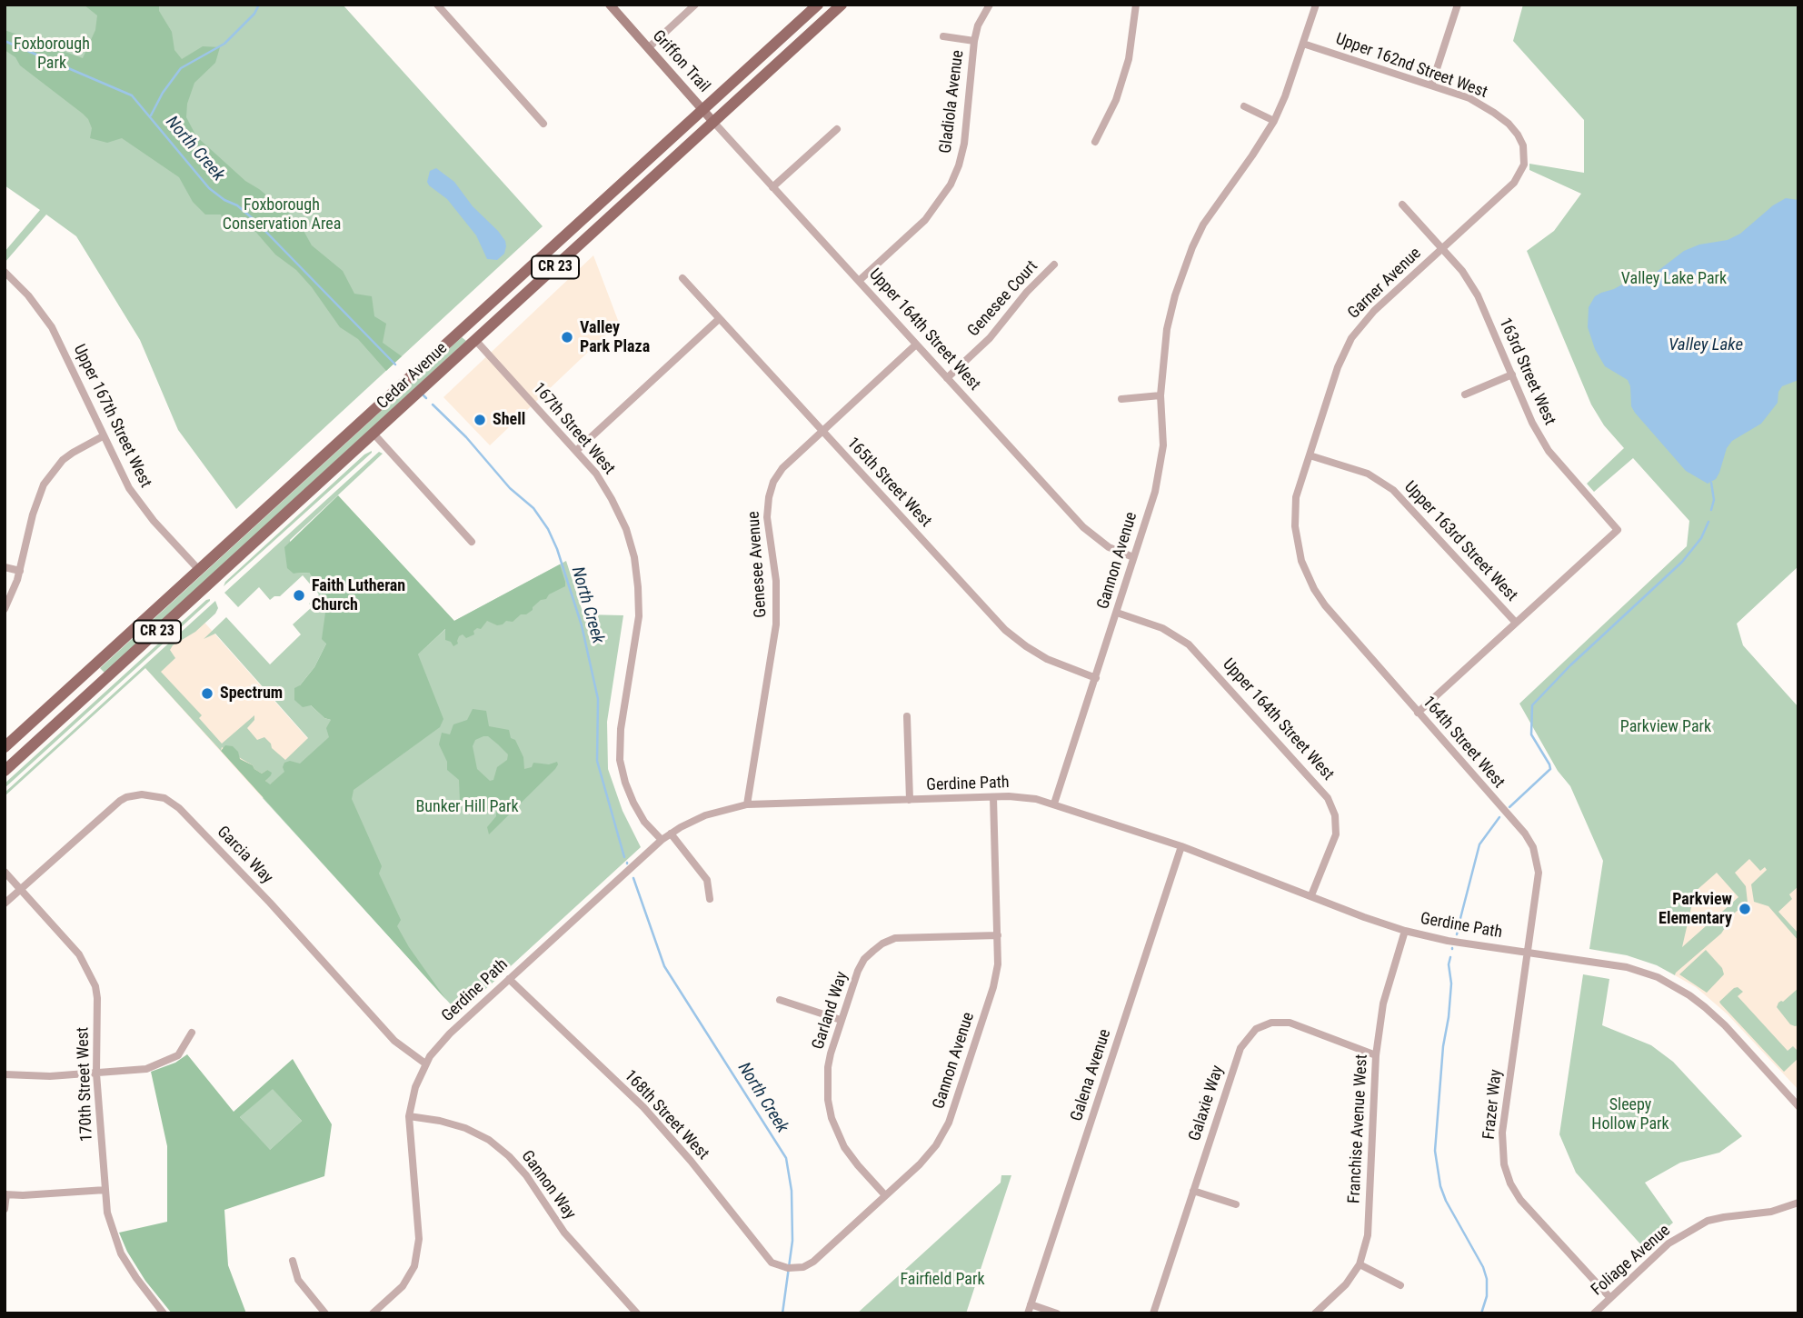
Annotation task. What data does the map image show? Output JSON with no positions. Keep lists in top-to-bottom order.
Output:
{
  "streets": {
    "main road": ["CR 23", "Cedar Avenue"],
    "street": [
      "Griffon Trail",
      "Upper 162nd Street West",
      "Gladiola Avenue",
      "Garner Avenue",
      "Genesee Court",
      "Upper 164th Street West",
      "163rd Street West",
      "Upper 167th Street West",
      "167th Street West",
      "165th Street West",
      "Upper 163rd Street West",
      "Gannon Avenue",
      "Genesee Avenue",
      "164th Street West",
      "Gerdine Path",
      "Garcia Way",
      "Garland Way",
      "Galena Avenue",
      "170th Street West",
      "Galaxie Way",
      "Frazer Way",
      "168th Street West",
      "Franchise Avenue West",
      "Gannon Way",
      "Foliage Avenue"
    ]
  },
  "crossings": [
    ["Griffon Trail", "Upper 164th Street West"],
    ["Griffon Trail", "Cedar Avenue"],
    ["Upper 162nd Street West", "Garner Avenue"],
    ["Upper 162nd Street West", "Gannon Avenue"],
    ["Gladiola Avenue", "Upper 164th Street West"],
    ["Garner Avenue", "163rd Street West"],
    ["Garner Avenue", "Upper 163rd Street West"],
    ["Garner Avenue", "164th Street West"],
    ["Genesee Court", "Upper 164th Street West"],
    ["Upper 164th Street West", "Cedar Avenue"],
    ["Upper 164th Street West", "Gannon Avenue"],
    ["Upper 164th Street West", "Genesee Avenue"],
    ["Upper 164th Street West", "Gerdine Path"],
    ["163rd Street West", "Upper 163rd Street West"],
    ["Cedar Avenue", "Upper 167th Street West"],
    ["Cedar Avenue", "167th Street West"],
    ["167th Street West", "Gerdine Path"],
    ["165th Street West", "Gannon Avenue"],
    ["165th Street West", "Genesee Avenue"],
    ["Gannon Avenue", "Gerdine Path"],
    ["Gannon Avenue", "Garland Way"],
    ["Gannon Avenue", "168th Street West"],
    ["Genesee Avenue", "Gerdine Path"],
    ["164th Street West", "Gerdine Path"],
    ["164th Street West", "Frazer Way"],
    ["Gerdine Path", "Garcia Way"],
    ["Gerdine Path", "Galena Avenue"],
    ["Gerdine Path", "Frazer Way"],
    ["Gerdine Path", "168th Street West"],
    ["Gerdine Path", "Franchise Avenue West"],
    ["Gerdine Path", "Gannon Way"],
    ["Garcia Way", "170th Street West"],
    ["Galaxie Way", "Franchise Avenue West"],
    ["Frazer Way", "Foliage Avenue"]
  ],
  "water": ["North Creek", "Valley Lake"],
  "parks": [
    "Foxborough Park",
    "Foxborough Conservation Area",
    "Valley Lake Park",
    "Parkview Park",
    "Bunker Hill Park",
    "Sleepy Hollow Park",
    "Fairfield Park"
  ],
  "places": [
    "Valley Park Plaza",
    "Shell",
    "Faith Lutheran Church",
    "Spectrum",
    "Parkview Elementary"
  ]
}
